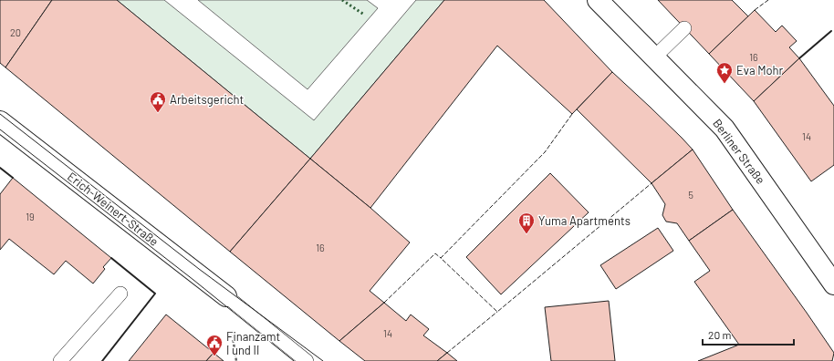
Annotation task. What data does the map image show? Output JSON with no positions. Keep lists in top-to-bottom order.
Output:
{
  "streets": {
    "main road": ["Berliner Straße", "Erich-Weinert-Straße"]
  },
  "places": {
    "place": ["Eva Mohr"],
    "public building": ["Arbeitsgericht", "Finanzamt I und II"],
    "building": ["Yuma Apartments"]
  },
  "house_numbers": [
    "20",
    "16",
    "14",
    "5",
    "19",
    "16",
    "14"
  ],
  "scale_bar": "20 m"
}
